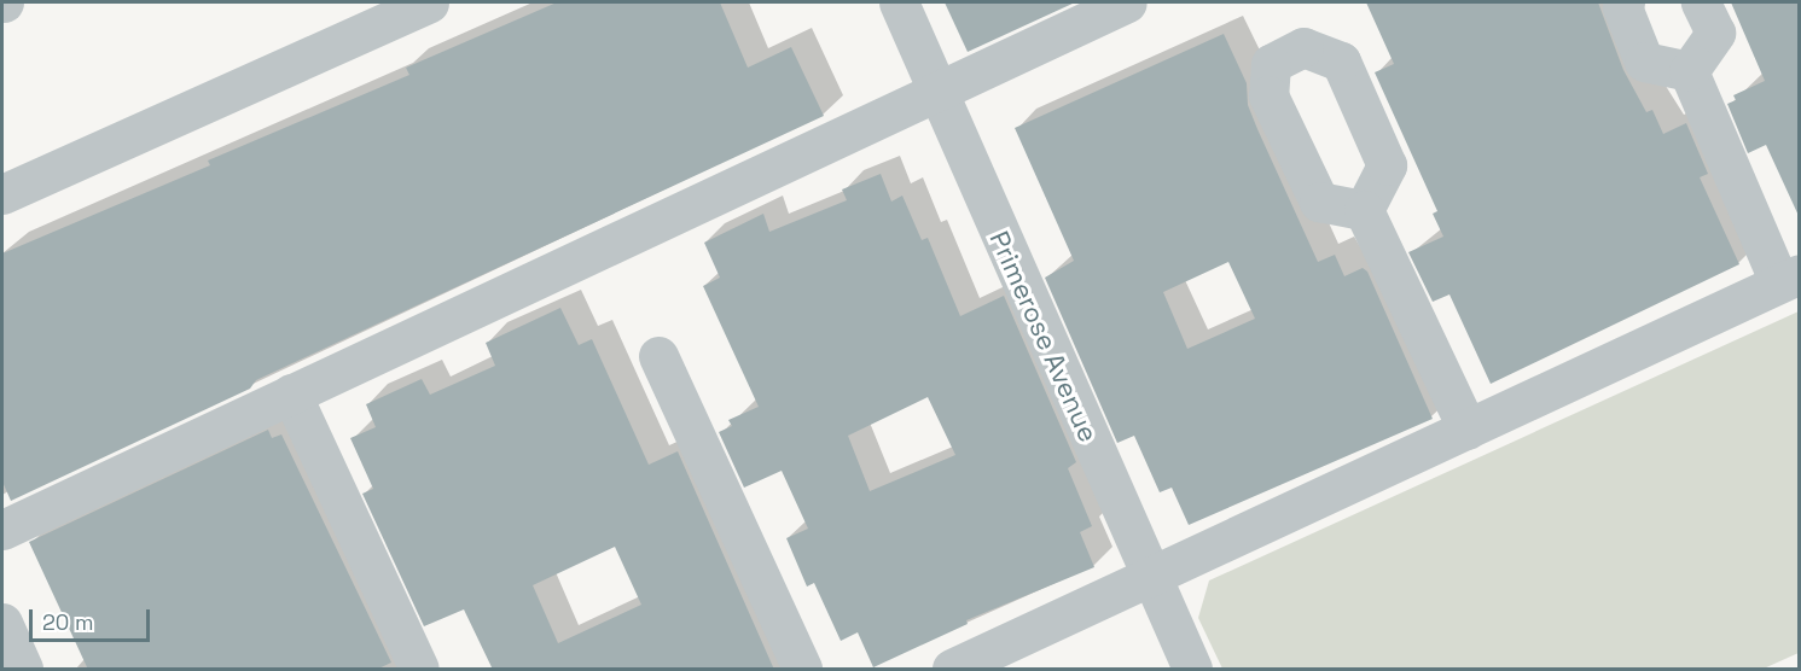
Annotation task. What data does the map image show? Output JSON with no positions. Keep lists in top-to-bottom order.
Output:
{
  "streets": {
    "street": ["Primerose Avenue"]
  },
  "scale_bar": "20 m"
}
